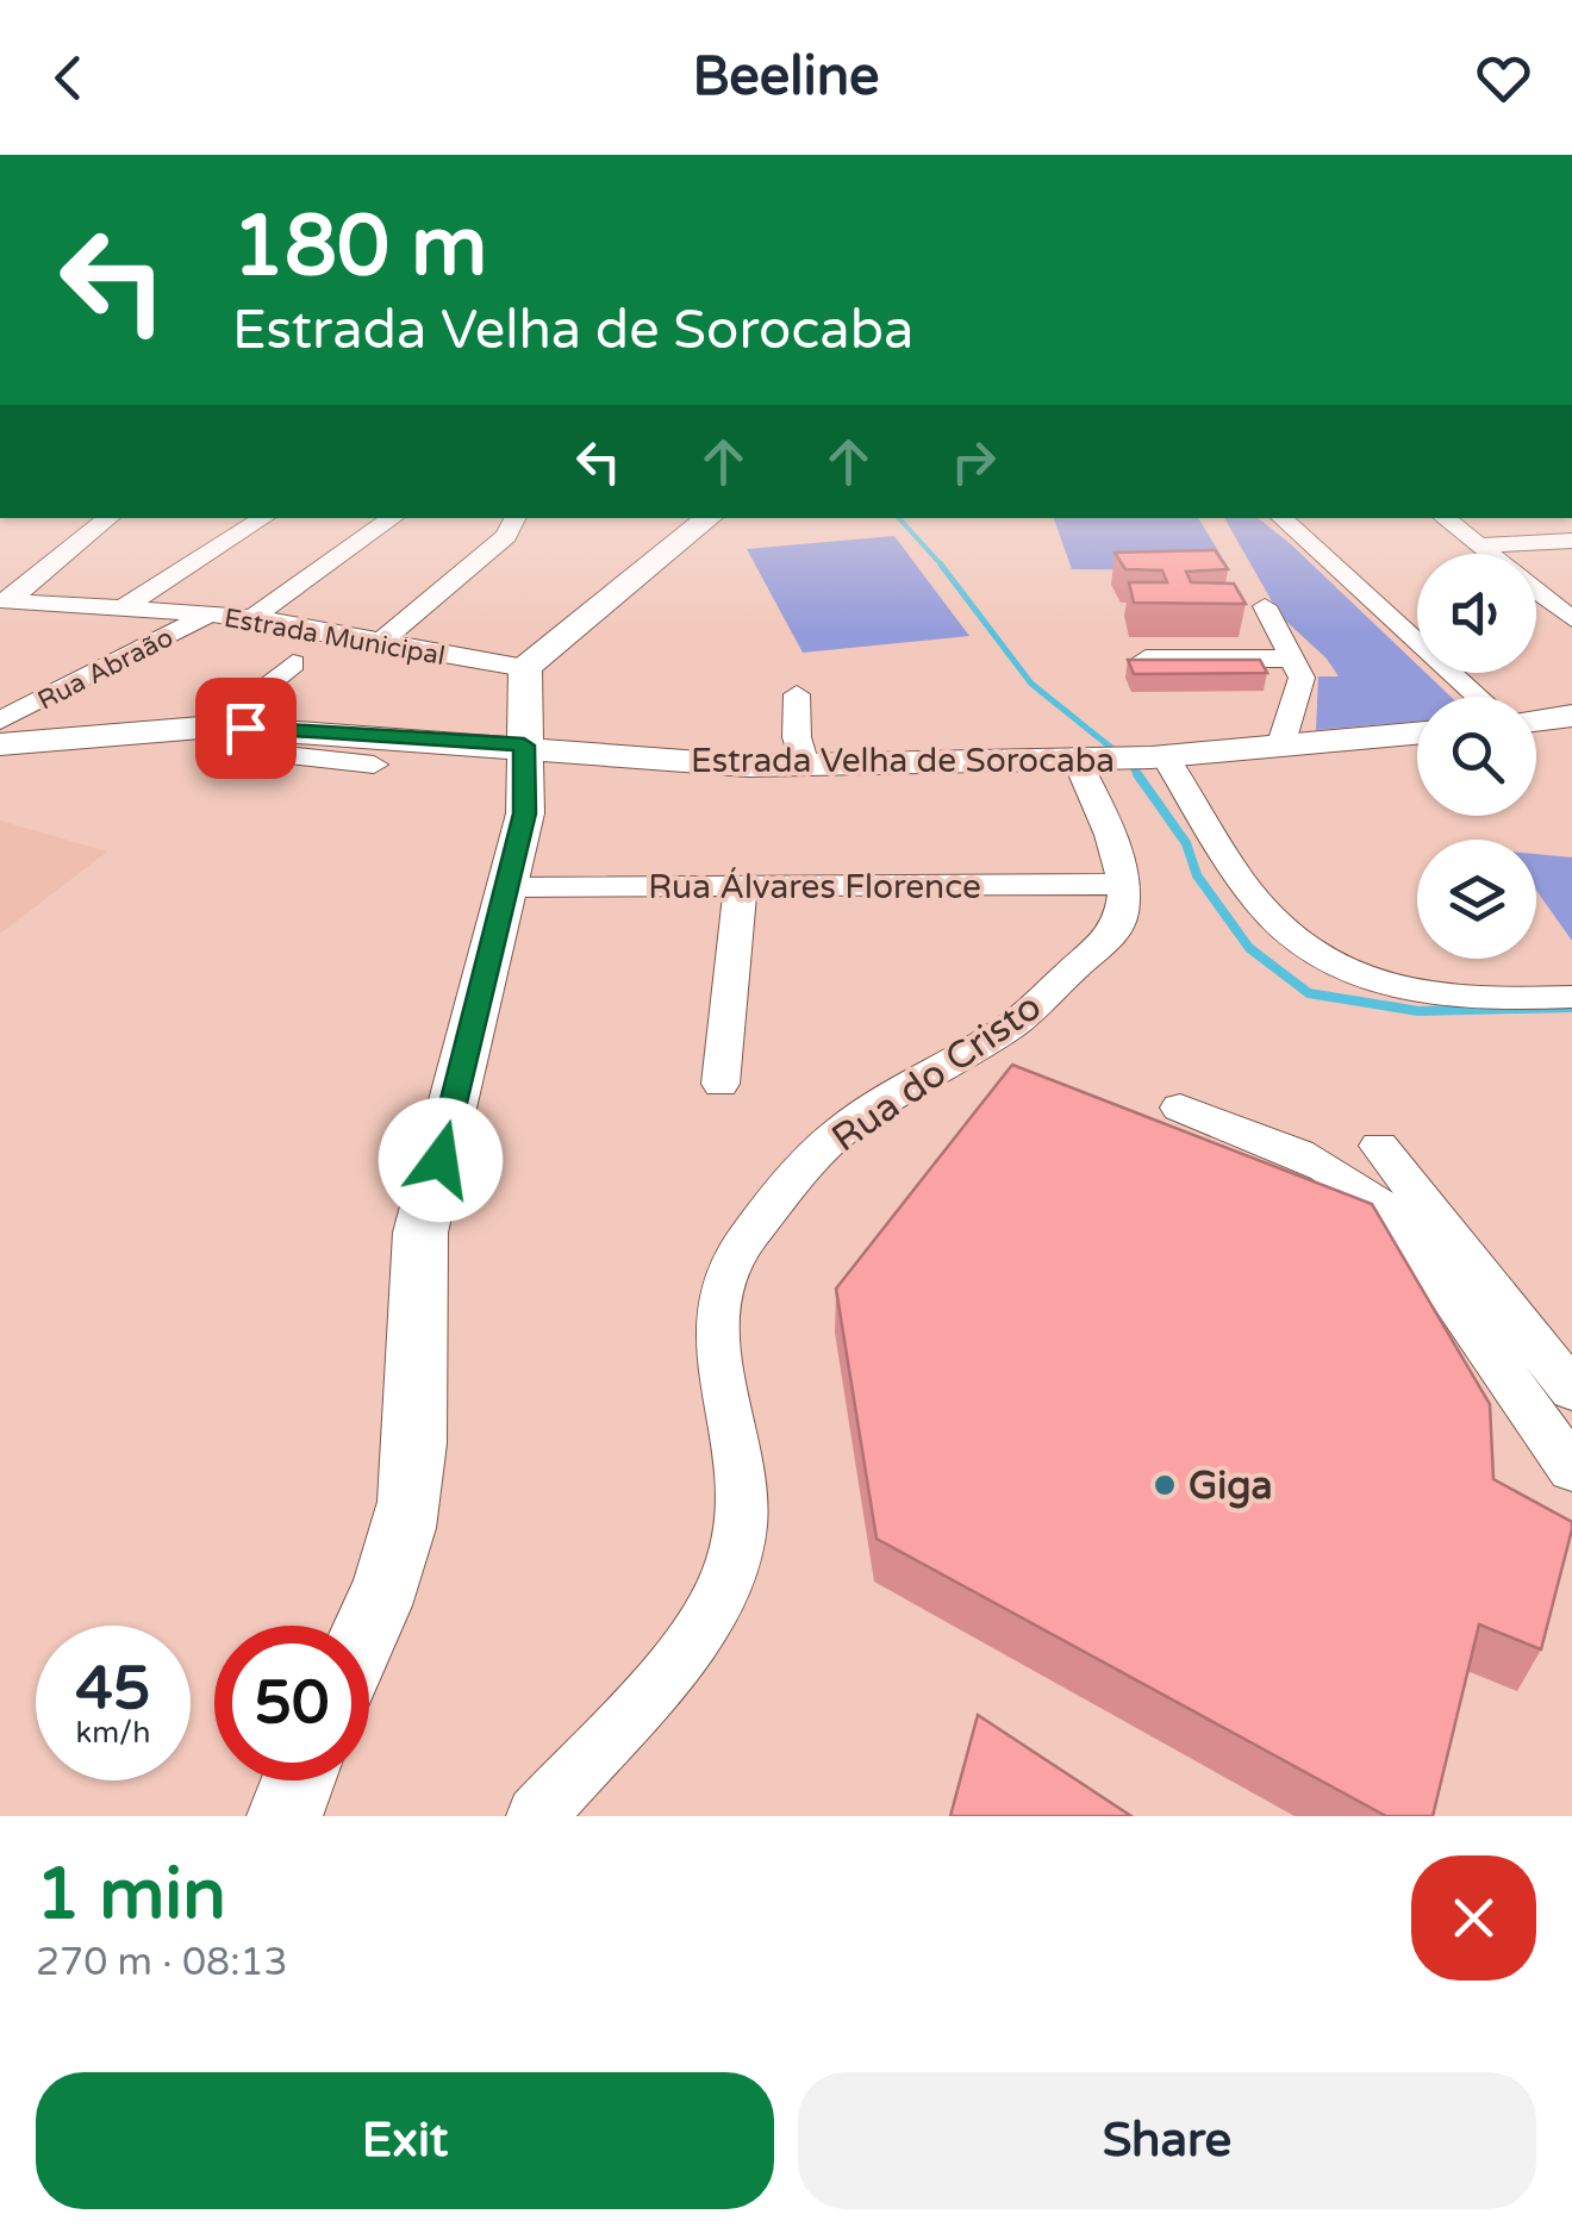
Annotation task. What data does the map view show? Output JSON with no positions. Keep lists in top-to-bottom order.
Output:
{
  "streets": {
    "main road": ["Estrada Velha de Sorocaba"],
    "street": [
      "Estrada Municipal",
      "Rua Abraão",
      "Rua Álvares Florence",
      "Rua do Cristo"
    ]
  },
  "crossings": [
    ["Estrada Municipal", "Rua Abraão"],
    ["Estrada Velha de Sorocaba", "Rua do Cristo"],
    ["Rua Álvares Florence", "Rua do Cristo"]
  ],
  "places": ["Giga"],
  "page": {
    "header": "Beeline",
    "turn": ["180 m", "Estrada Velha de Sorocaba"],
    "speed": "45 km/h",
    "limit": "50",
    "heading": ["1 min", "270 m · 08:13"],
    "buttons": ["Exit", "Share"]
  }
}
